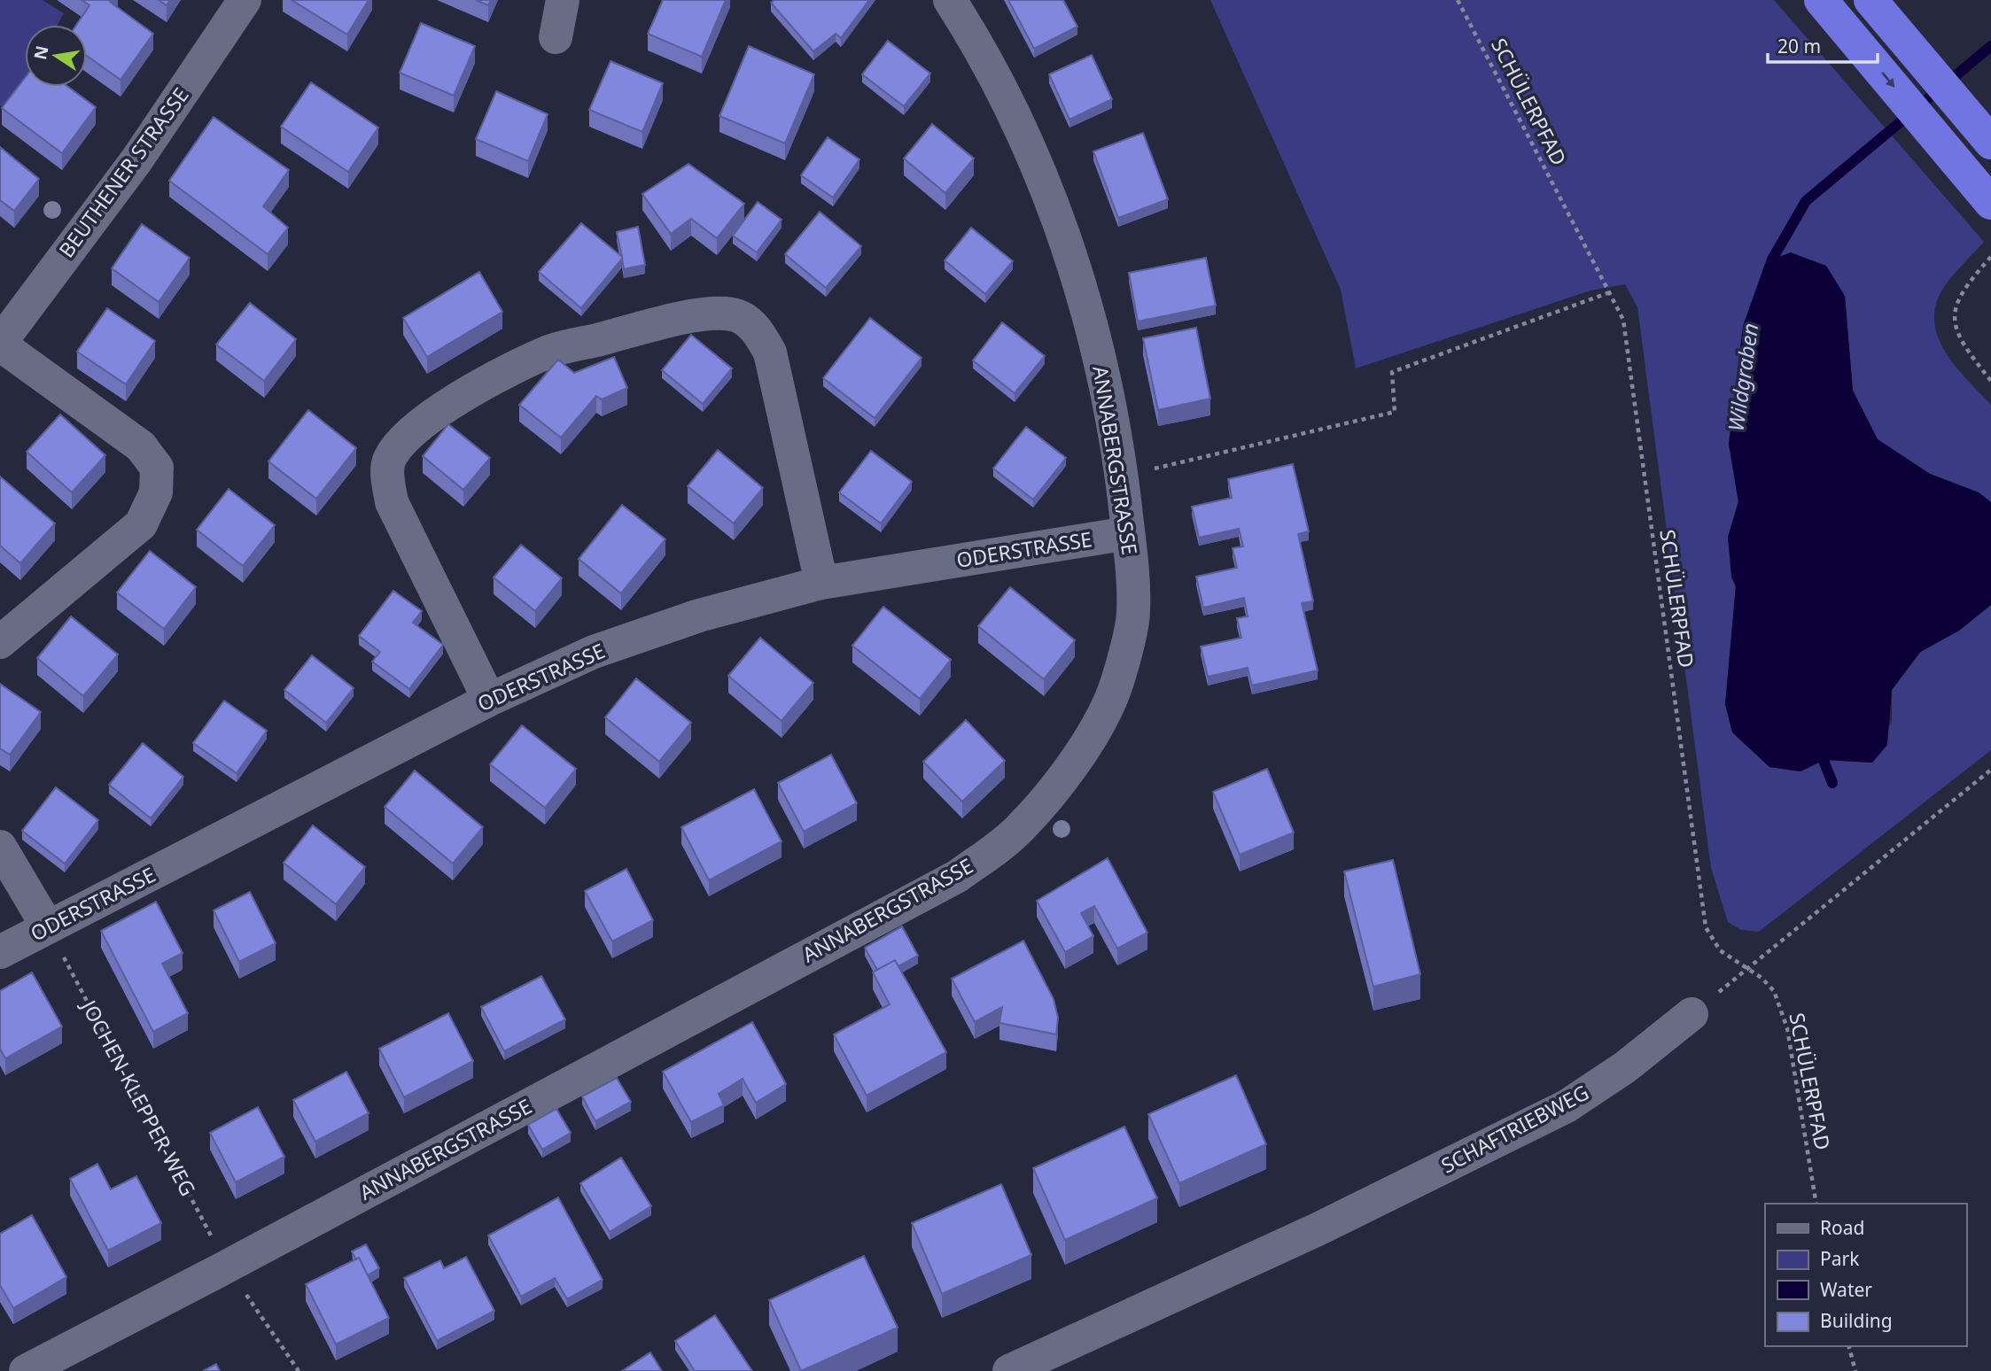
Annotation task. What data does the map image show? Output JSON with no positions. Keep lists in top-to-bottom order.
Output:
{
  "streets": {
    "street": [
      "BEUTHENER STRASSE",
      "ANNABERGSTRASSE",
      "ODERSTRASSE",
      "SCHAFTRIEBWEG"
    ],
    "path": ["SCHÜLERPFAD", "JOCHEN-KLEPPER-WEG"]
  },
  "crossings": [
    ["ANNABERGSTRASSE", "ODERSTRASSE"],
    ["ODERSTRASSE", "JOCHEN-KLEPPER-WEG"]
  ],
  "water": ["Wildgraben"],
  "legend": [
    "Road",
    "Park",
    "Water",
    "Building"
  ],
  "scale_bar": "20 m",
  "north": "left"
}
